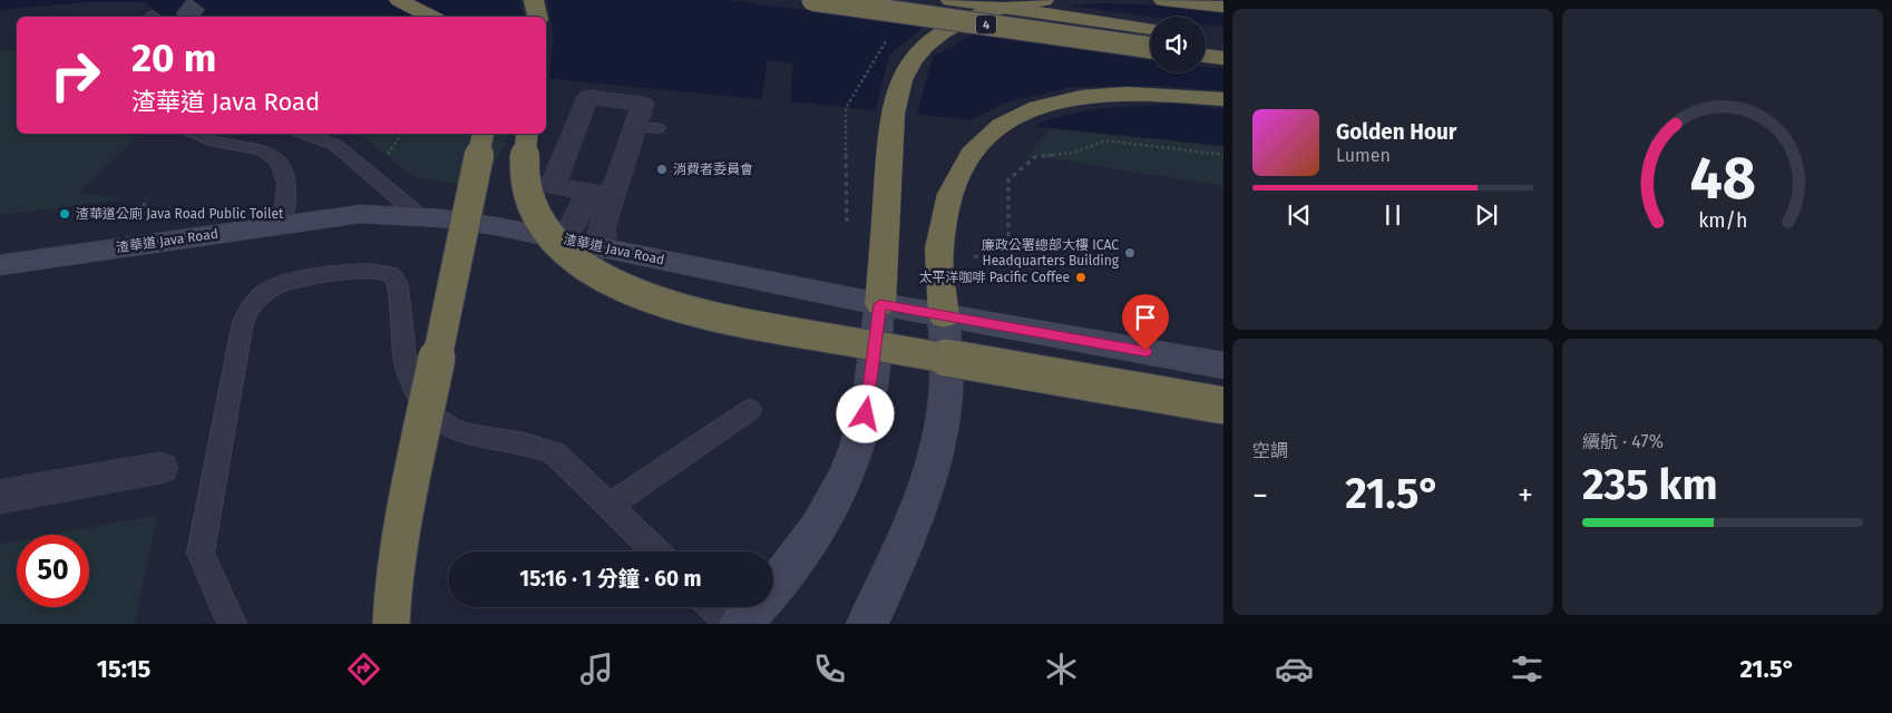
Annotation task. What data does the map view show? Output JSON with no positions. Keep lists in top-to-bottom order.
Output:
{
  "streets": {
    "highway": ["4"],
    "main road": ["渣華道 Java Road"]
  },
  "places": [
    "消費者委員會",
    "渣華道公廁 Java Road Public Toilet",
    "廉政公署總部大樓 ICAC Headquarters Building",
    "太平洋咖啡 Pacific Coffee"
  ],
  "page": {
    "turn": ["20 m", "渣華道 Java Road"],
    "song": ["Golden Hour", "Lumen"],
    "tile": [
      "空調",
      ["續航 · 47%", "235 km"]
    ],
    "heat": ["−", "21.5°", "+"],
    "limit": "50",
    "trip": "15:16 · 1 分鐘 · 60 m",
    "tabs": ["15:15", "21.5°"],
    "gauge": ["48", "km/h"]
  }
}
